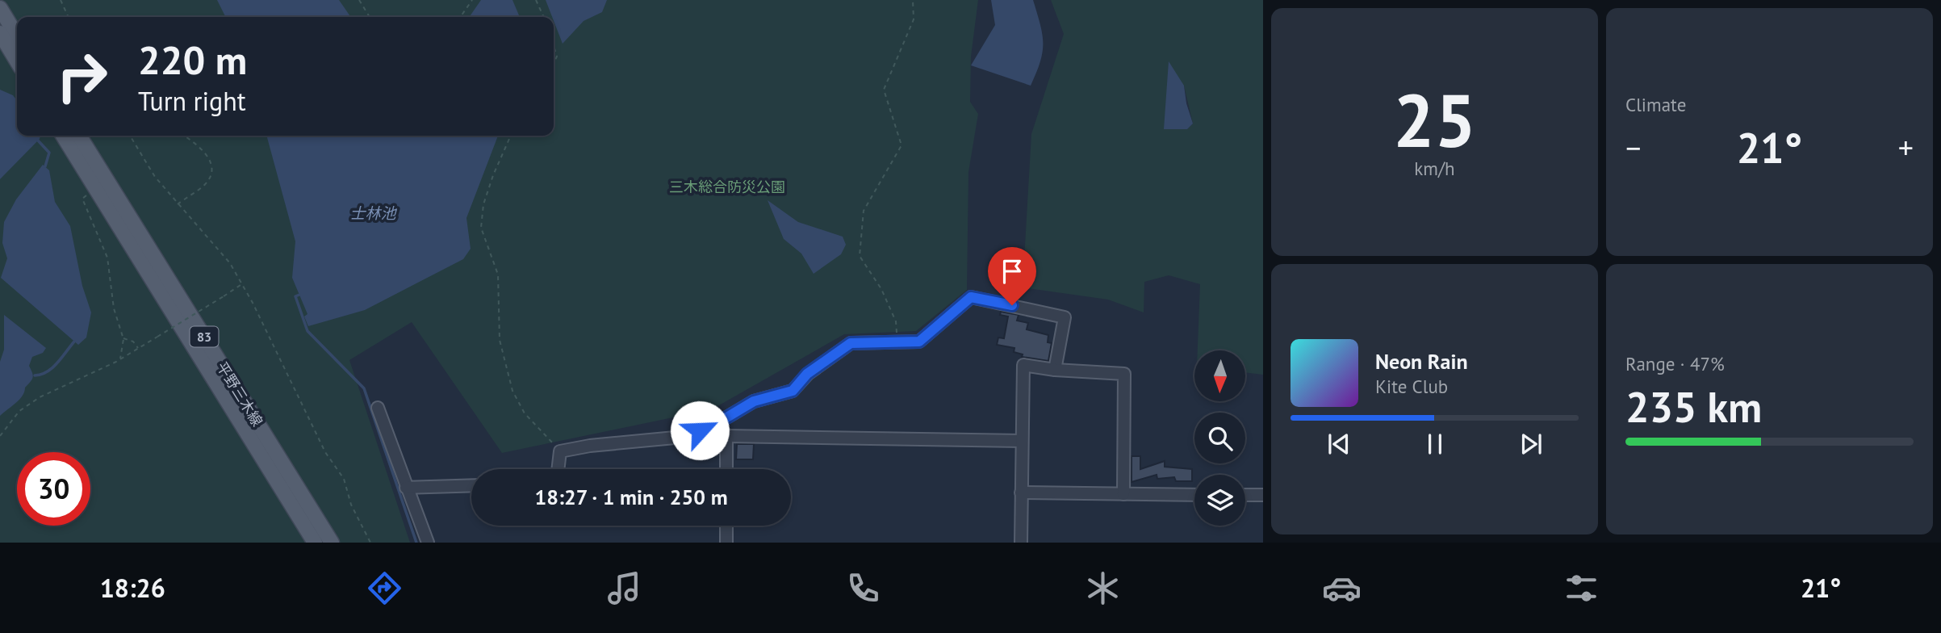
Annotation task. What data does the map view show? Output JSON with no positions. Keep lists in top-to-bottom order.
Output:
{
  "streets": {
    "main road": ["83", "平野三木線"]
  },
  "water": ["士林池"],
  "parks": ["三木総合防災公園"],
  "north": "bottom",
  "page": {
    "tile": [
      ["25", "km/h"],
      "Climate",
      ["Range · 47%", "235 km"]
    ],
    "turn": ["220 m", "Turn right"],
    "heat": ["−", "21°", "+"],
    "song": ["Neon Rain", "Kite Club"],
    "limit": "30",
    "trip": "18:27 · 1 min · 250 m",
    "tabs": ["18:26", "21°"]
  }
}
